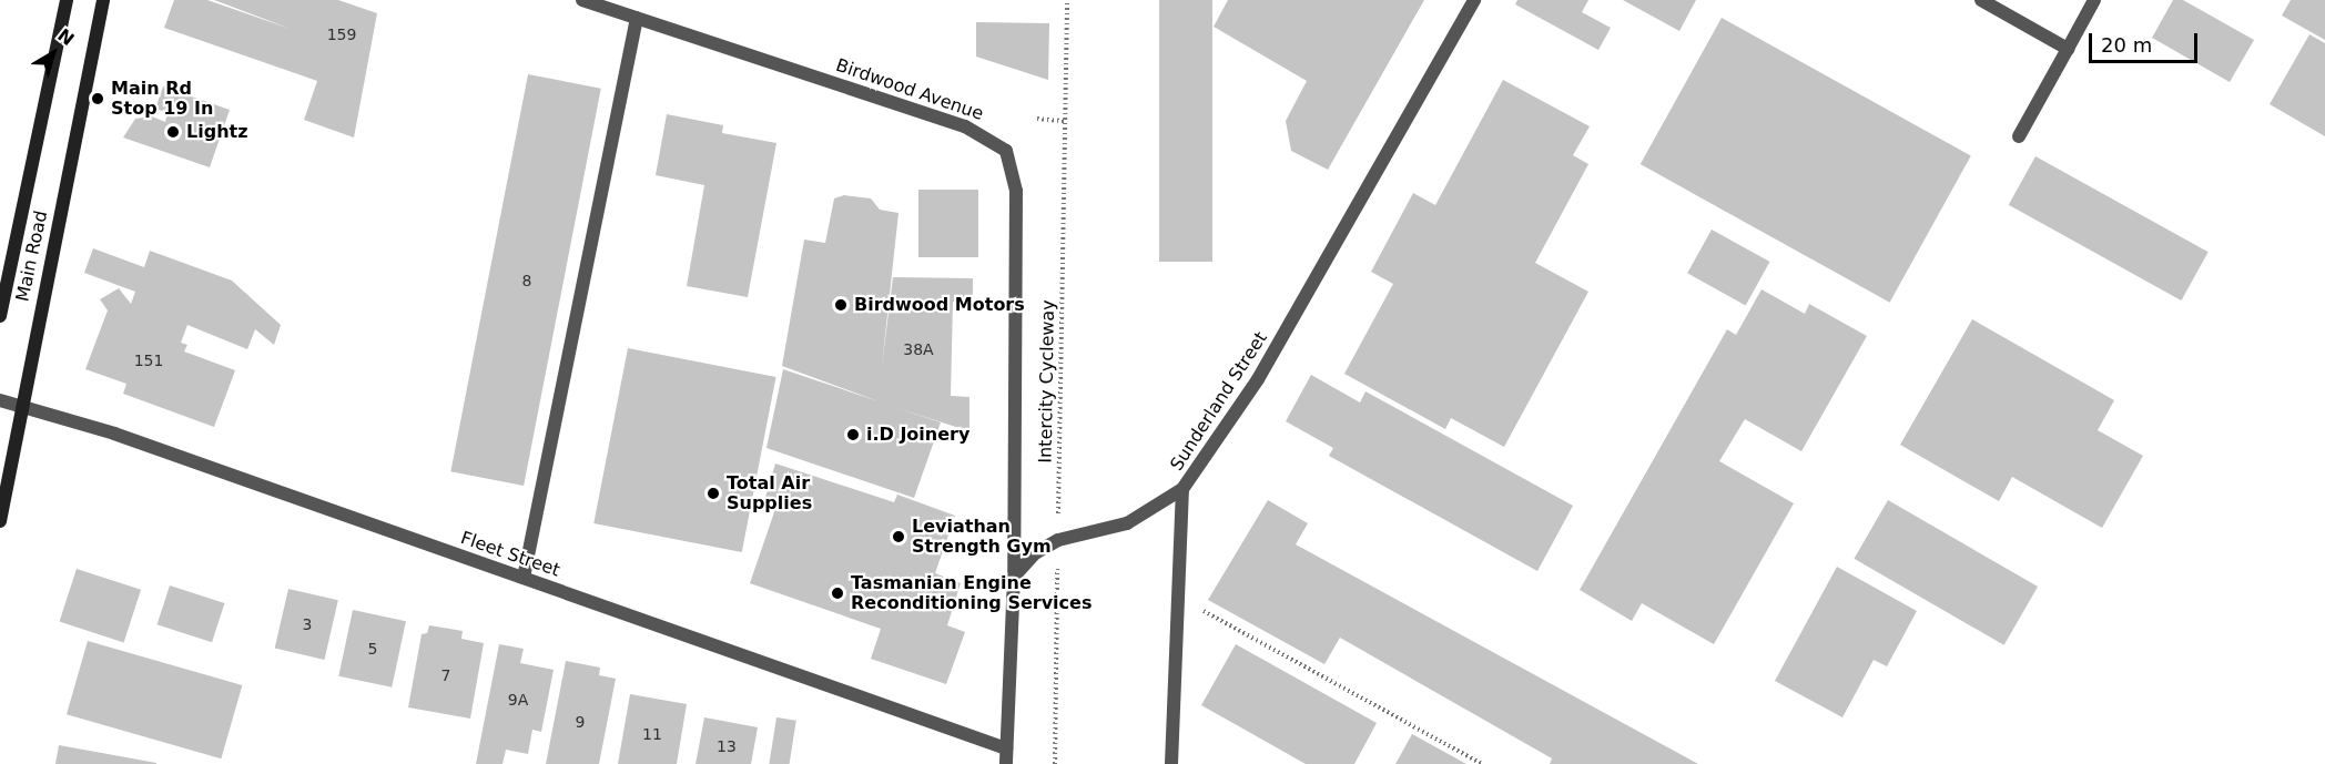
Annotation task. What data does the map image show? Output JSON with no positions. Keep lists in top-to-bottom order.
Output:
{
  "streets": {
    "main road": ["Main Road"],
    "street": ["Birdwood Avenue", "Sunderland Street", "Fleet Street"],
    "path": ["Intercity Cycleway"]
  },
  "crossings": [
    ["Birdwood Avenue", "Sunderland Street"],
    ["Main Road", "Fleet Street"],
    ["Intercity Cycleway", "Sunderland Street"]
  ],
  "places": [
    "Main Rd Stop 19 In",
    "Lightz",
    "Birdwood Motors",
    "i.D Joinery",
    "Total Air Supplies",
    "Leviathan Strength Gym",
    "Tasmanian Engine Reconditioning Services"
  ],
  "house_numbers": [
    "159",
    "8",
    "38A",
    "151",
    "3",
    "5",
    "7",
    "9A",
    "9",
    "11",
    "13"
  ],
  "scale_bar": "20 m",
  "north": "top right"
}
